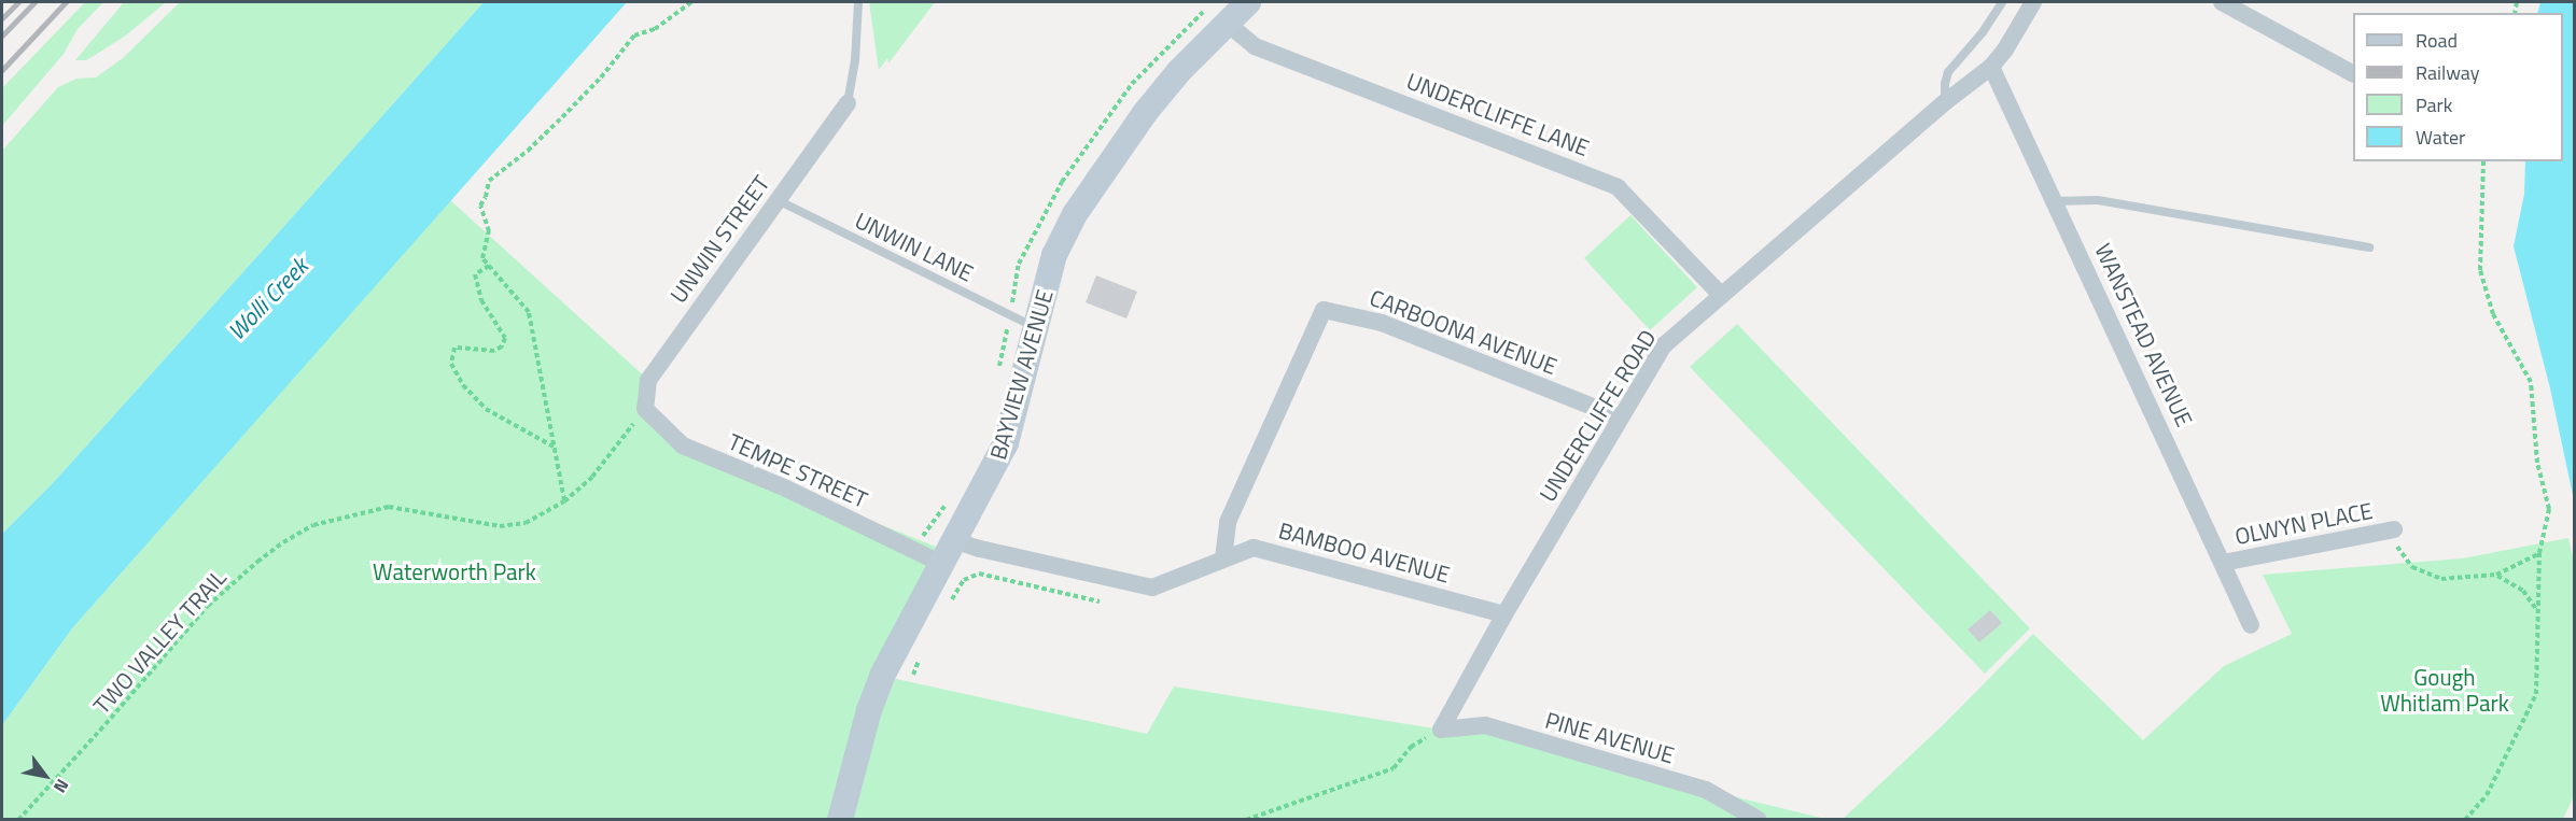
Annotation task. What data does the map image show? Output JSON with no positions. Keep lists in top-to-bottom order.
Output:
{
  "streets": {
    "main road": ["BAYVIEW AVENUE"],
    "street": [
      "UNDERCLIFFE LANE",
      "UNWIN STREET",
      "CARBOONA AVENUE",
      "WANSTEAD AVENUE",
      "UNDERCLIFFE ROAD",
      "TEMPE STREET",
      "OLWYN PLACE",
      "BAMBOO AVENUE",
      "PINE AVENUE"
    ],
    "lane": ["UNWIN LANE"],
    "path": ["TWO VALLEY TRAIL"]
  },
  "crossings": [
    ["UNDERCLIFFE LANE", "BAYVIEW AVENUE"],
    ["UNDERCLIFFE LANE", "UNDERCLIFFE ROAD"],
    ["UNWIN STREET", "UNWIN LANE"],
    ["UNWIN STREET", "TEMPE STREET"],
    ["UNWIN STREET", "TWO VALLEY TRAIL"],
    ["UNWIN LANE", "BAYVIEW AVENUE"],
    ["CARBOONA AVENUE", "UNDERCLIFFE ROAD"],
    ["CARBOONA AVENUE", "BAMBOO AVENUE"],
    ["WANSTEAD AVENUE", "UNDERCLIFFE ROAD"],
    ["WANSTEAD AVENUE", "OLWYN PLACE"],
    ["BAYVIEW AVENUE", "TEMPE STREET"],
    ["BAYVIEW AVENUE", "BAMBOO AVENUE"],
    ["UNDERCLIFFE ROAD", "BAMBOO AVENUE"],
    ["UNDERCLIFFE ROAD", "PINE AVENUE"],
    ["TEMPE STREET", "TWO VALLEY TRAIL"]
  ],
  "water": ["Wolli Creek"],
  "parks": ["Waterworth Park", "Gough Whitlam Park"],
  "legend": [
    "Road",
    "Railway",
    "Park",
    "Water"
  ],
  "north": "bottom right"
}
